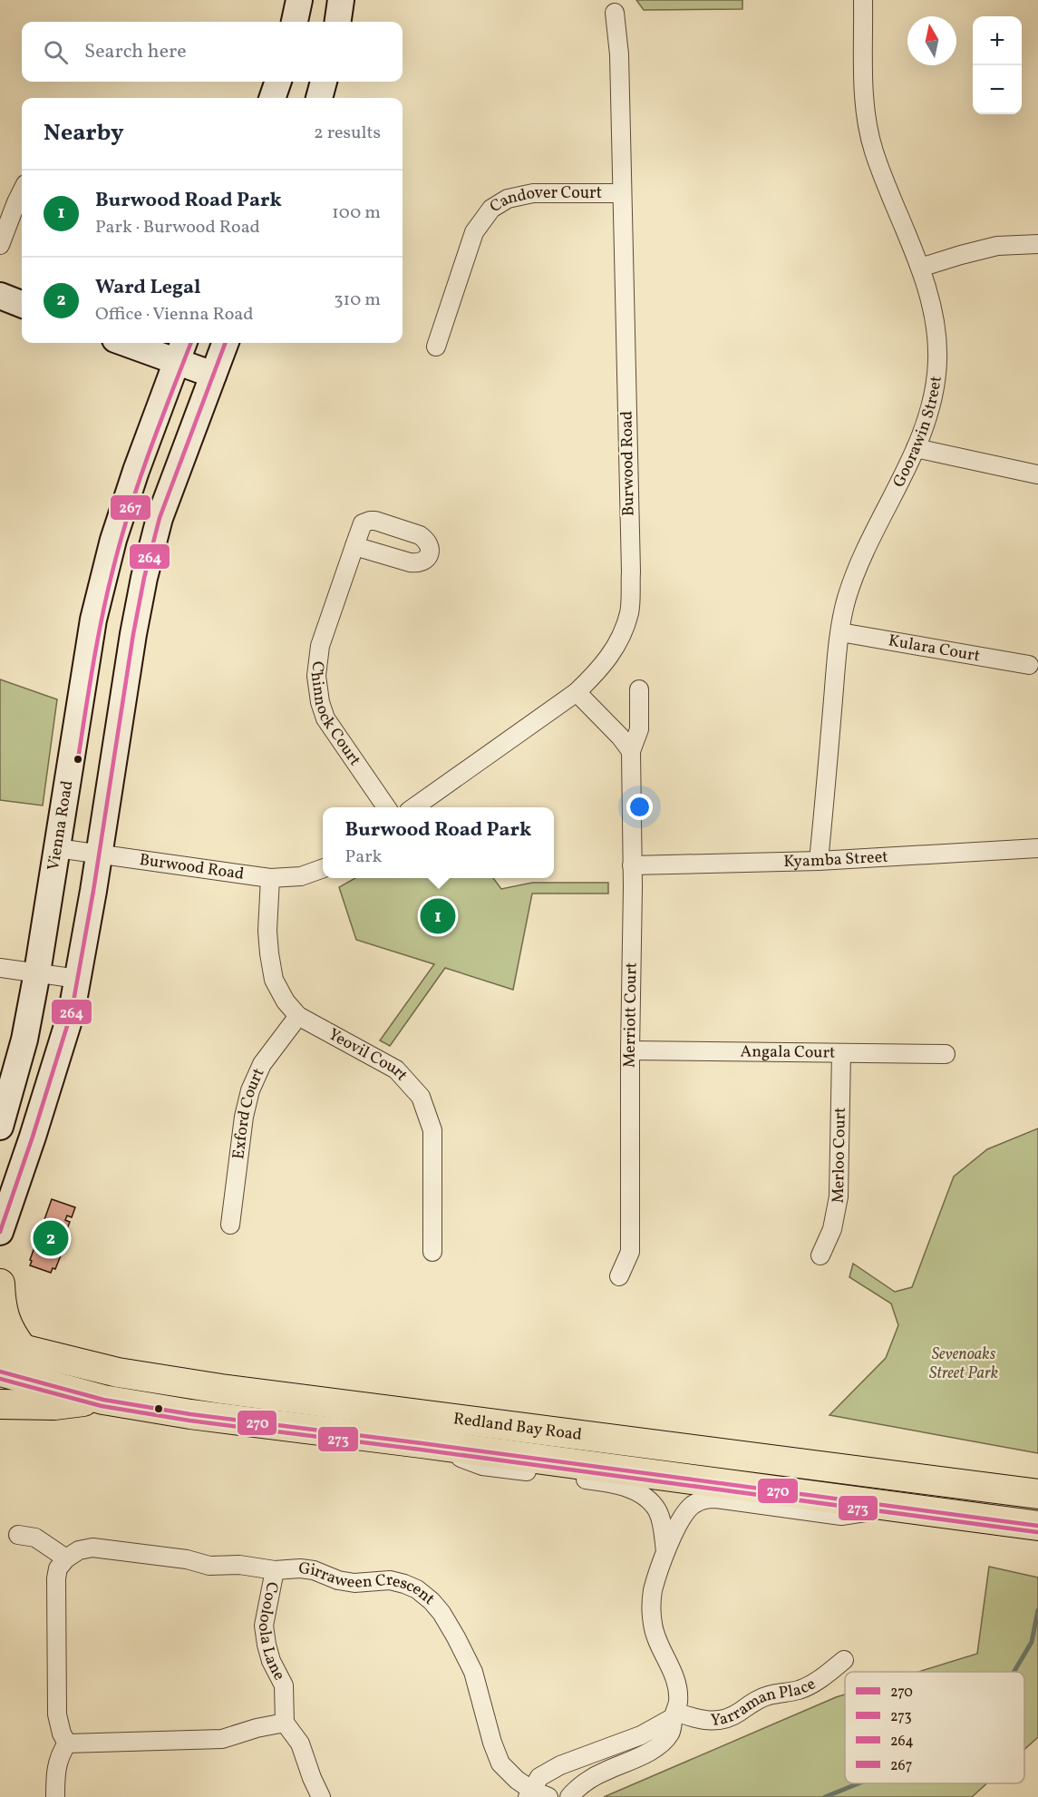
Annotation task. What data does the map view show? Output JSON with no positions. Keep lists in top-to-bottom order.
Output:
{
  "streets": {
    "main road": ["Vienna Road", "Redland Bay Road"],
    "street": [
      "Candover Court",
      "Goorawin Street",
      "Burwood Road",
      "Kulara Court",
      "Chinnock Court",
      "Kyamba Street",
      "Merriott Court",
      "Angala Court",
      "Yeovil Court",
      "Exford Court",
      "Merloo Court",
      "Girraween Crescent",
      "Cooloola Lane",
      "Yarraman Place"
    ]
  },
  "crossings": [
    ["Candover Court", "Burwood Road"],
    ["Goorawin Street", "Kulara Court"],
    ["Goorawin Street", "Kyamba Street"],
    ["Burwood Road", "Vienna Road"],
    ["Burwood Road", "Yeovil Court"],
    ["Kyamba Street", "Merriott Court"],
    ["Merriott Court", "Angala Court"],
    ["Angala Court", "Merloo Court"],
    ["Yeovil Court", "Exford Court"],
    ["Girraween Crescent", "Cooloola Lane"]
  ],
  "parks": ["Sevenoaks Street Park"],
  "lines": [
    "transit line 264",
    "transit line 267",
    "transit line 270",
    "transit line 273"
  ],
  "legend": [
    "270",
    "273",
    "264",
    "267"
  ],
  "north": "top",
  "page": {
    "map_buttons": ["+", "−"],
    "search": "Search here",
    "heading": ["Nearby", "2 results"],
    "list": [
      {
        "mark": "1",
        "name": "Burwood Road Park",
        "note": "Park · Burwood Road",
        "value": "100 m"
      },
      {
        "mark": "2",
        "name": "Ward Legal",
        "note": "Office · Vienna Road",
        "value": "310 m"
      }
    ],
    "popup": ["Burwood Road Park", "Park"],
    "pins": ["1", "2"]
  }
}
